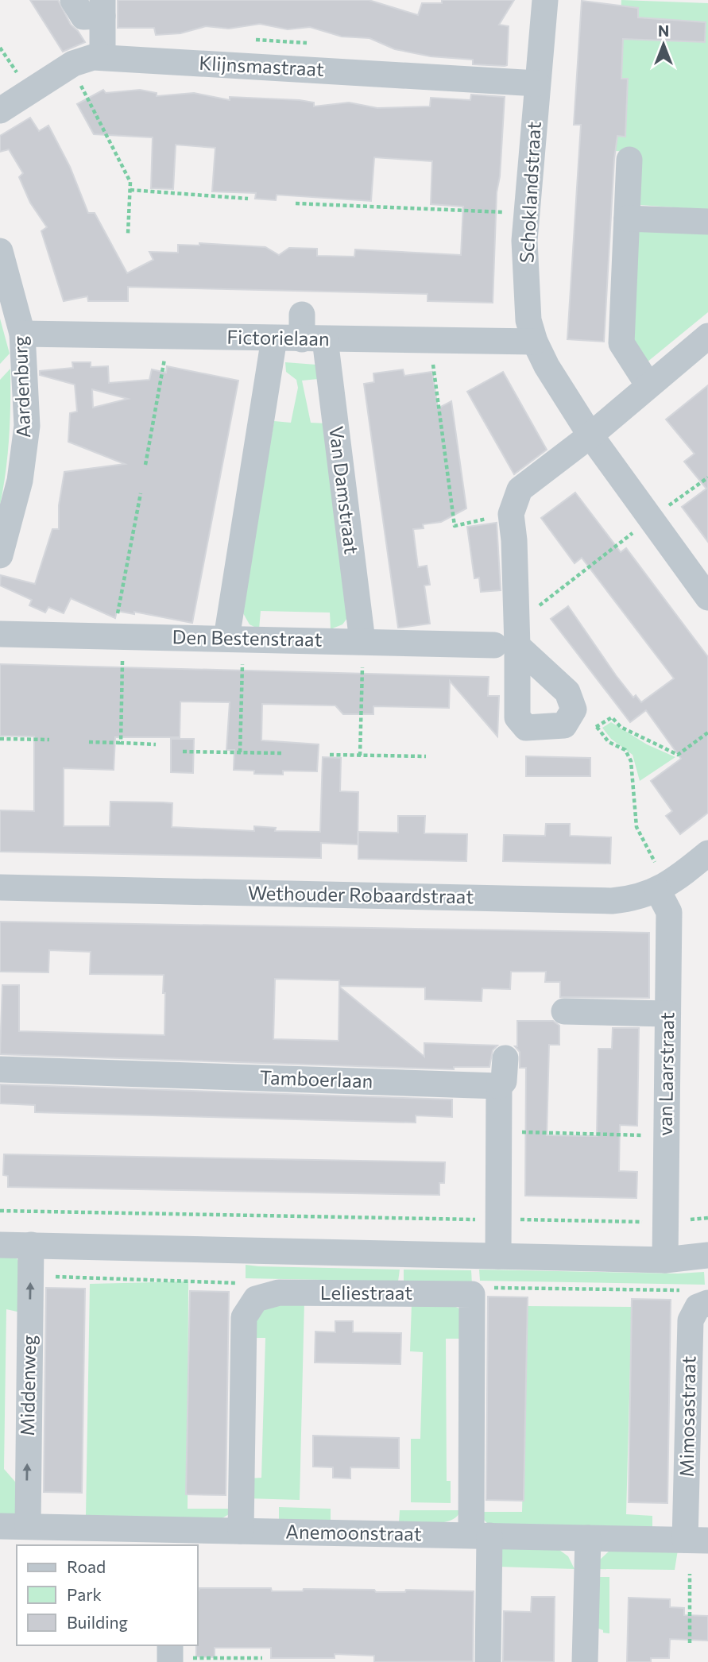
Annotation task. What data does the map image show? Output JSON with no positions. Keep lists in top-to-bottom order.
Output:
{
  "streets": {
    "street": [
      "Klijnsmastraat",
      "Schoklandstraat",
      "Fictorielaan",
      "Aardenburg",
      "Van Damstraat",
      "Den Bestenstraat",
      "Wethouder Robaardstraat",
      "van Laarstraat",
      "Tamboerlaan",
      "Leliestraat",
      "Middenweg",
      "Mimosastraat",
      "Anemoonstraat"
    ]
  },
  "crossings": [
    ["Klijnsmastraat", "Schoklandstraat"],
    ["Schoklandstraat", "Fictorielaan"],
    ["Fictorielaan", "Aardenburg"],
    ["Fictorielaan", "Van Damstraat"],
    ["Van Damstraat", "Den Bestenstraat"],
    ["Wethouder Robaardstraat", "van Laarstraat"],
    ["Leliestraat", "Anemoonstraat"],
    ["Middenweg", "Anemoonstraat"],
    ["Mimosastraat", "Anemoonstraat"]
  ],
  "one_way": ["Middenweg"],
  "legend": ["Road", "Park", "Building"],
  "north": "top"
}
